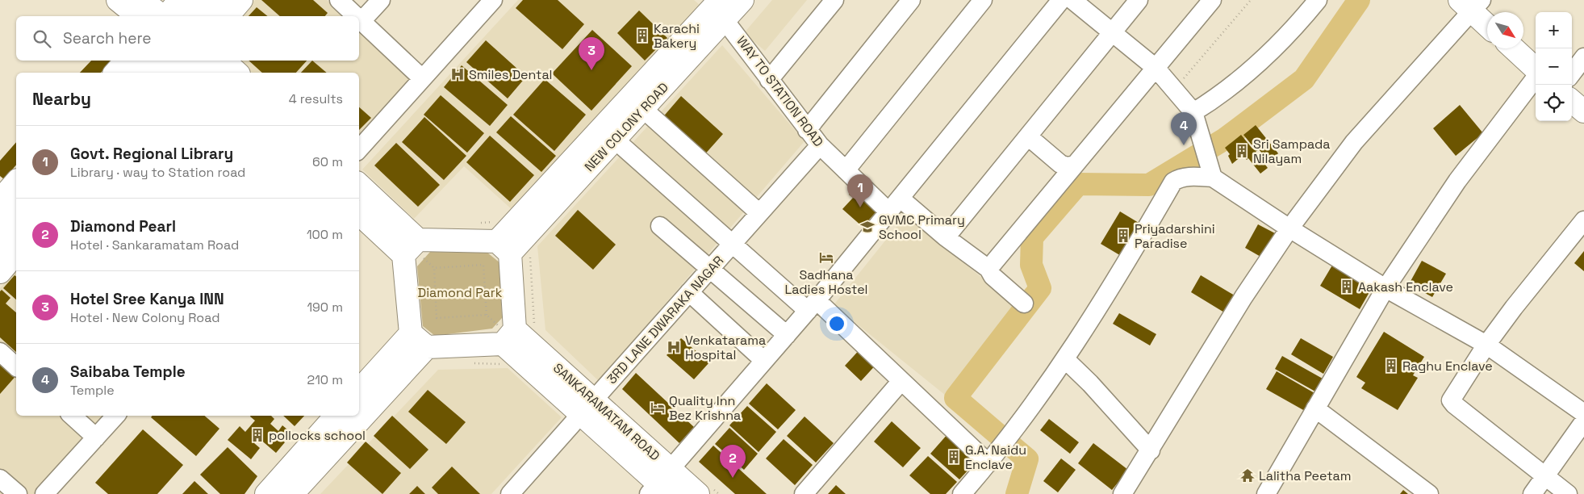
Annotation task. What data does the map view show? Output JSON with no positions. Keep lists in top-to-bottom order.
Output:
{
  "streets": {
    "main road": ["NEW COLONY ROAD", "SANKARAMATAM ROAD"],
    "street": ["WAY TO STATION ROAD", "3RD LANE DWARAKA NAGAR"]
  },
  "crossings": [
    ["WAY TO STATION ROAD", "NEW COLONY ROAD"],
    ["WAY TO STATION ROAD", "3RD LANE DWARAKA NAGAR"],
    ["3RD LANE DWARAKA NAGAR", "SANKARAMATAM ROAD"]
  ],
  "parks": ["Diamond Park"],
  "places": {
    "building": [
      "Karachi Bakery",
      "Sri Sampada Nilayam",
      "Priyadarshini Paradise",
      "Aakash Enclave",
      "Raghu Enclave",
      "pollocks school",
      "G.A. Naidu Enclave"
    ],
    "hospital": ["Smiles Dental", "Venkatarama Hospital"],
    "school or university": ["GVMC Primary School"],
    "hotel": ["Sadhana Ladies Hostel", "Quality Inn Bez Krishna"],
    "temple": ["Lalitha Peetam"]
  },
  "north": "bottom right",
  "page": {
    "map_buttons": ["+", "−"],
    "search": "Search here",
    "pins": [
      "3",
      "4",
      "1",
      "2"
    ],
    "heading": ["Nearby", "4 results"],
    "list": [
      {
        "mark": "1",
        "name": "Govt. Regional Library",
        "note": "Library · way to Station road",
        "value": "60 m"
      },
      {
        "mark": "2",
        "name": "Diamond Pearl",
        "note": "Hotel · Sankaramatam Road",
        "value": "100 m"
      },
      {
        "mark": "3",
        "name": "Hotel Sree Kanya INN",
        "note": "Hotel · New Colony Road",
        "value": "190 m"
      },
      {
        "mark": "4",
        "name": "Saibaba Temple",
        "note": "Temple",
        "value": "210 m"
      }
    ]
  }
}
